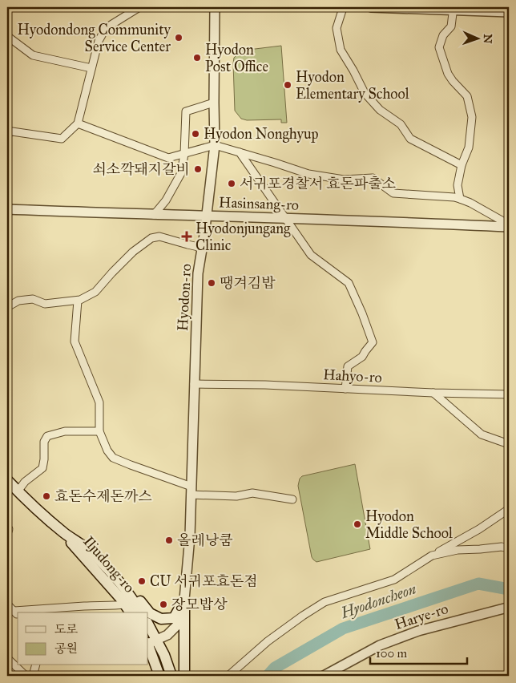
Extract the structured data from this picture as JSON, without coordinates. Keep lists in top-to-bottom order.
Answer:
{
  "streets": {
    "main road": ["Iljudong-ro"],
    "street": [
      "Hasinsang-ro",
      "Hyodon-ro",
      "Hahyo-ro",
      "Harye-ro"
    ]
  },
  "crossings": [
    ["Hasinsang-ro", "Hyodon-ro"],
    ["Hyodon-ro", "Hahyo-ro"]
  ],
  "water": ["Hyodoncheon"],
  "places": {
    "other": [
      "Hyodondong Community Service Center",
      "Hyodon Post Office",
      "Hyodon Elementary School",
      "Hyodon Nonghyup",
      "쇠소깍돼지갈비",
      "서귀포경찰서 효돈파출소",
      "땡겨김밥",
      "효돈수제돈까스",
      "Hyodon Middle School",
      "올레낭쿰",
      "CU 서귀포효돈점",
      "장모밥상"
    ],
    "health": ["Hyodonjungang Clinic"]
  },
  "legend": ["도로", "공원"],
  "scale_bar": "100 m",
  "north": "right"
}
